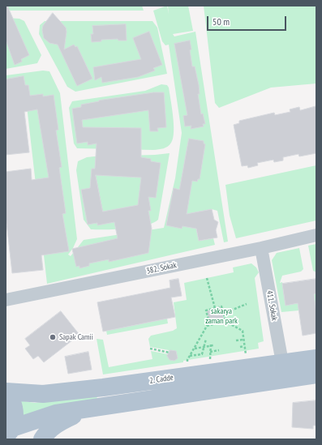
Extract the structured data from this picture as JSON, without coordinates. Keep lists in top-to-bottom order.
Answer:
{
  "streets": {
    "main road": ["2. Cadde"],
    "street": ["382. Sokak", "411. Sokak"]
  },
  "crossings": [
    ["382. Sokak", "411. Sokak"],
    ["411. Sokak", "2. Cadde"]
  ],
  "parks": ["sakarya zaman park"],
  "places": ["Sapak Camii"],
  "scale_bar": "50 m"
}
